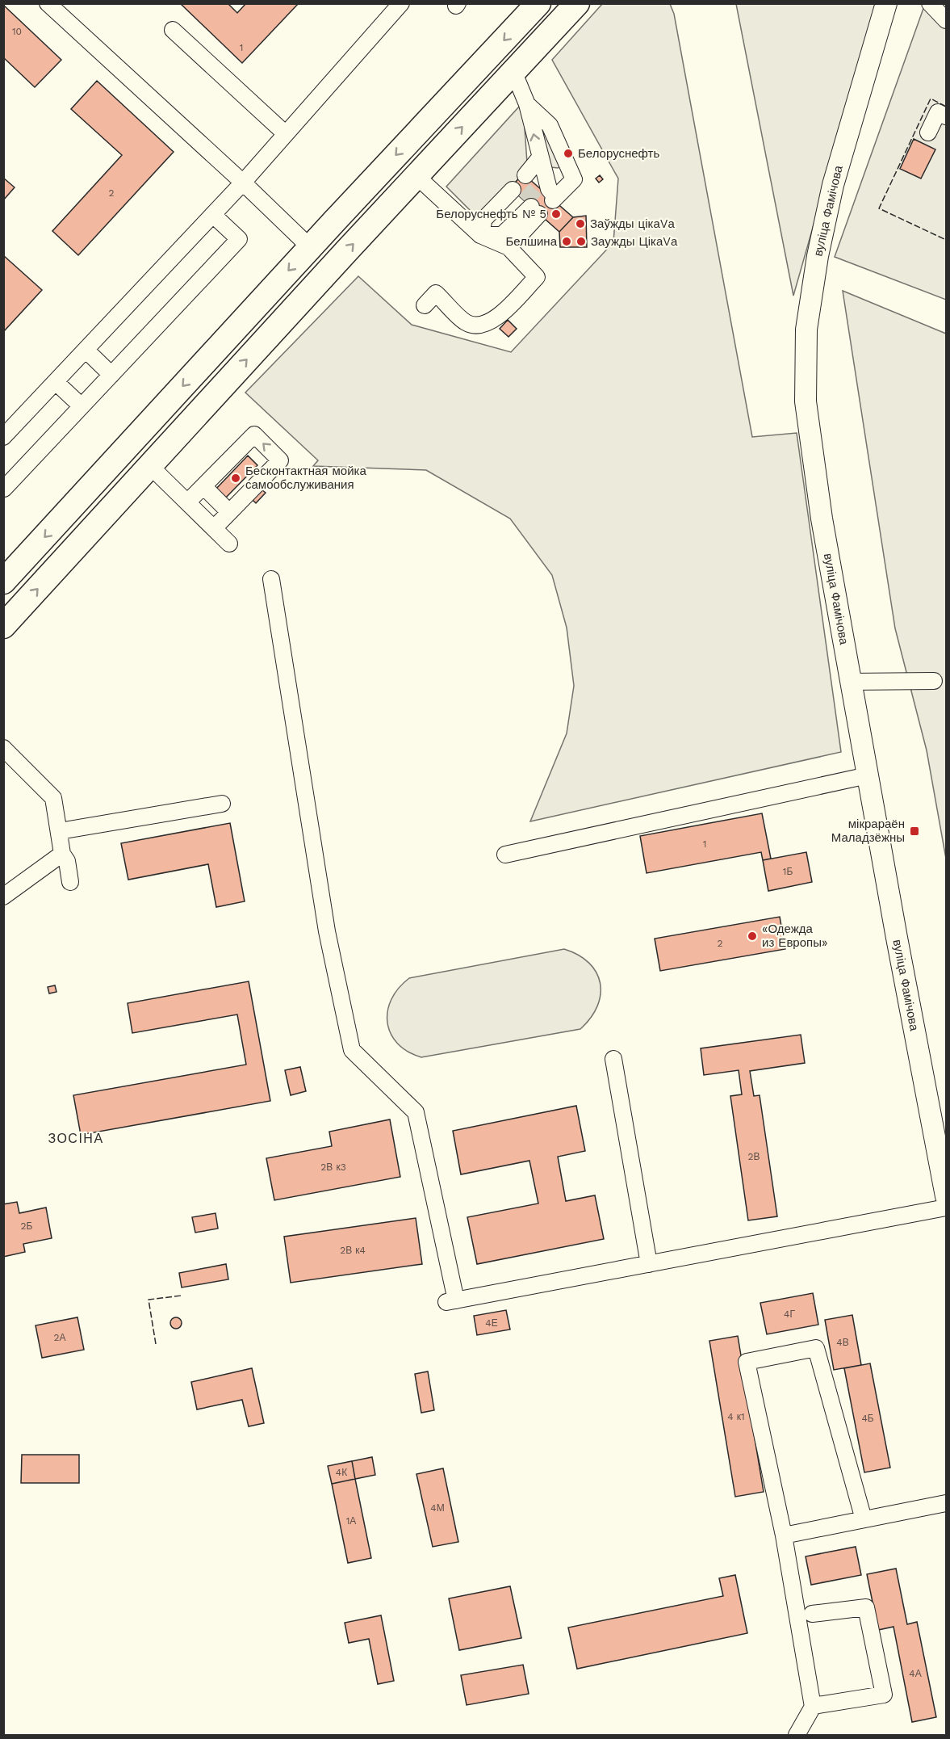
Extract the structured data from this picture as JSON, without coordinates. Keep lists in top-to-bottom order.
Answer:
{
  "streets": {
    "main road": ["вуліца Фамічова"]
  },
  "districts": ["ЗОСІНА"],
  "places": {
    "other": [
      "Белоруснефть",
      "Белоруснефть № 5",
      "Заўжды цікаVа",
      "Белшина",
      "Заужды ЦікаVа",
      "Бесконтактная мойка самообслуживания",
      "«Одежда из Европы»"
    ],
    "transit": ["мікрараён Маладзёжны"]
  },
  "house_numbers": [
    "10",
    "1",
    "2",
    "1",
    "1Б",
    "2",
    "2В",
    "2В к3",
    "2Б",
    "2В к4",
    "4Г",
    "4Е",
    "2А",
    "4В",
    "4 к1",
    "4Б",
    "4К",
    "4М",
    "1А",
    "4А"
  ]
}
